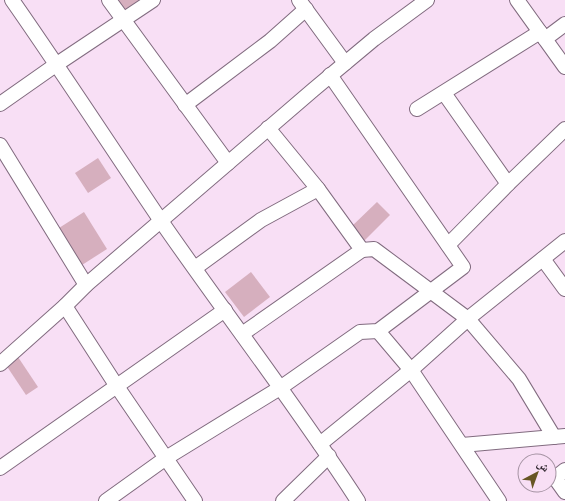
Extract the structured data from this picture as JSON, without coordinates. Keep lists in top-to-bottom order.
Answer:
{
  "north": "top right"
}
